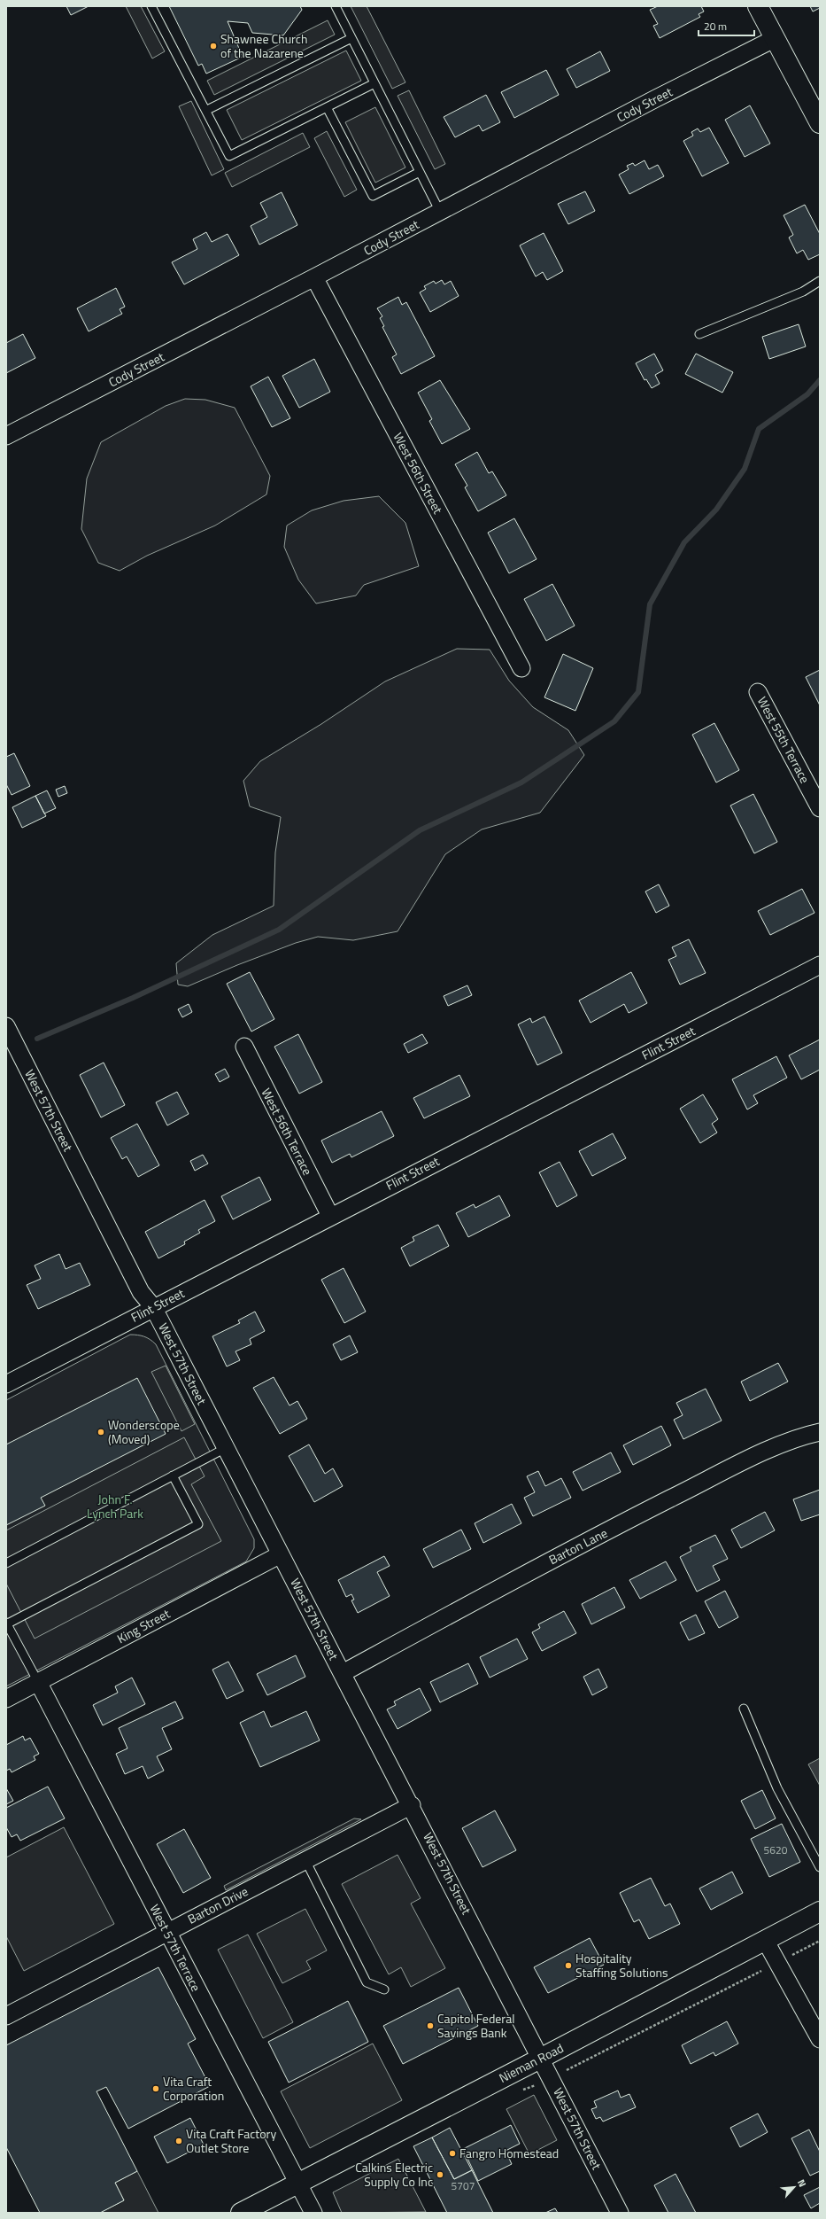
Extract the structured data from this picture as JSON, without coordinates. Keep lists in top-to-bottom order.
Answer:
{
  "streets": {
    "main road": ["Nieman Road"],
    "street": [
      "Cody Street",
      "West 56th Street",
      "West 55th Terrace",
      "Flint Street",
      "West 57th Street",
      "West 56th Terrace",
      "Barton Lane",
      "King Street",
      "Barton Drive",
      "West 57th Terrace"
    ]
  },
  "crossings": [
    ["Cody Street", "West 56th Street"],
    ["Flint Street", "West 57th Street"],
    ["Flint Street", "West 56th Terrace"],
    ["West 57th Street", "Barton Lane"],
    ["West 57th Street", "King Street"],
    ["West 57th Street", "Barton Drive"],
    ["West 57th Street", "Nieman Road"],
    ["King Street", "West 57th Terrace"],
    ["Barton Drive", "West 57th Terrace"],
    ["West 57th Terrace", "Nieman Road"]
  ],
  "parks": ["John F. Lynch Park"],
  "places": [
    "Shawnee Church of the Nazarene",
    "Wonderscope (Moved)",
    "Hospitality Staffing Solutions",
    "Capitol Federal Savings Bank",
    "Vita Craft Corporation",
    "Vita Craft Factory Outlet Store",
    "Fangro Homestead",
    "Calkins Electric Supply Co Inc"
  ],
  "house_numbers": ["5620", "5707"],
  "scale_bar": "20 m",
  "north": "top right"
}
